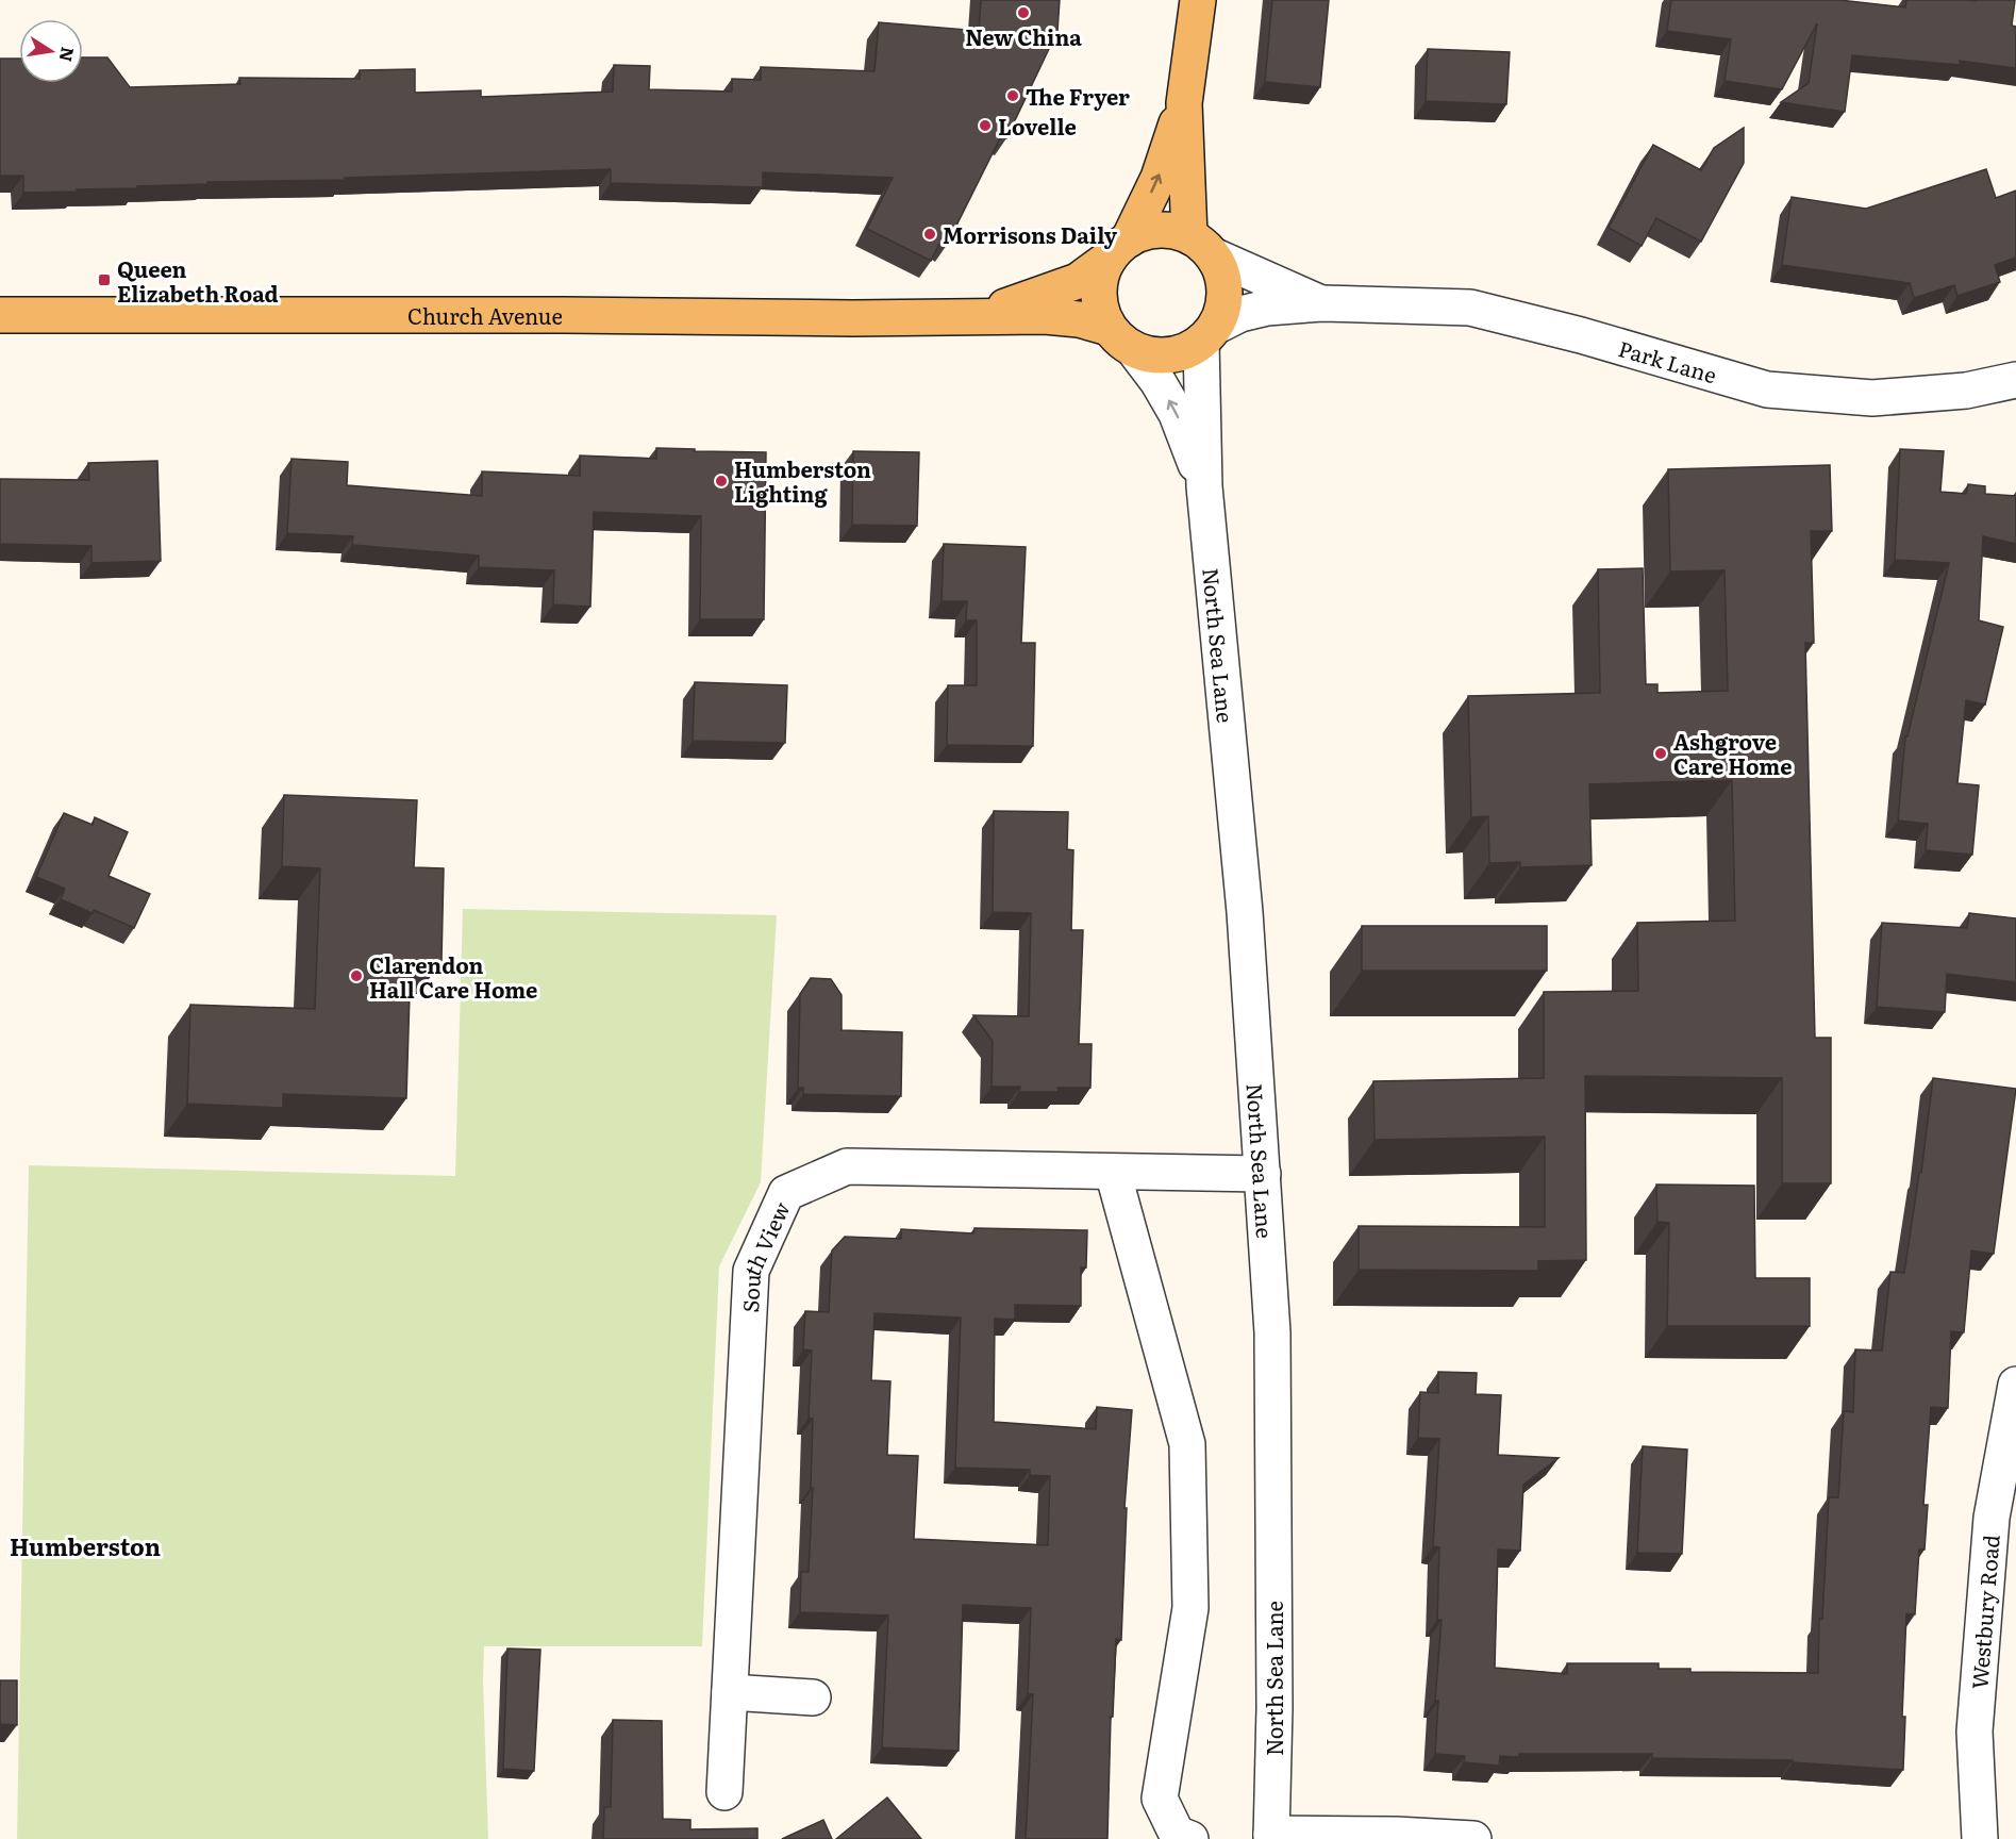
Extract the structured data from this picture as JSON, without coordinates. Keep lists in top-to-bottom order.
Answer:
{
  "streets": {
    "main road": ["Church Avenue"],
    "street": [
      "Park Lane",
      "North Sea Lane",
      "South View",
      "Westbury Road"
    ]
  },
  "crossings": [
    ["Church Avenue", "Park Lane"],
    ["Church Avenue", "North Sea Lane"],
    ["Park Lane", "North Sea Lane"],
    ["North Sea Lane", "South View"]
  ],
  "districts": ["Humberston"],
  "places": {
    "other": [
      "New China",
      "The Fryer",
      "Lovelle",
      "Morrisons Daily",
      "Humberston Lighting",
      "Ashgrove Care Home",
      "Clarendon Hall Care Home"
    ],
    "transit": ["Queen Elizabeth Road"]
  },
  "north": "right"
}
